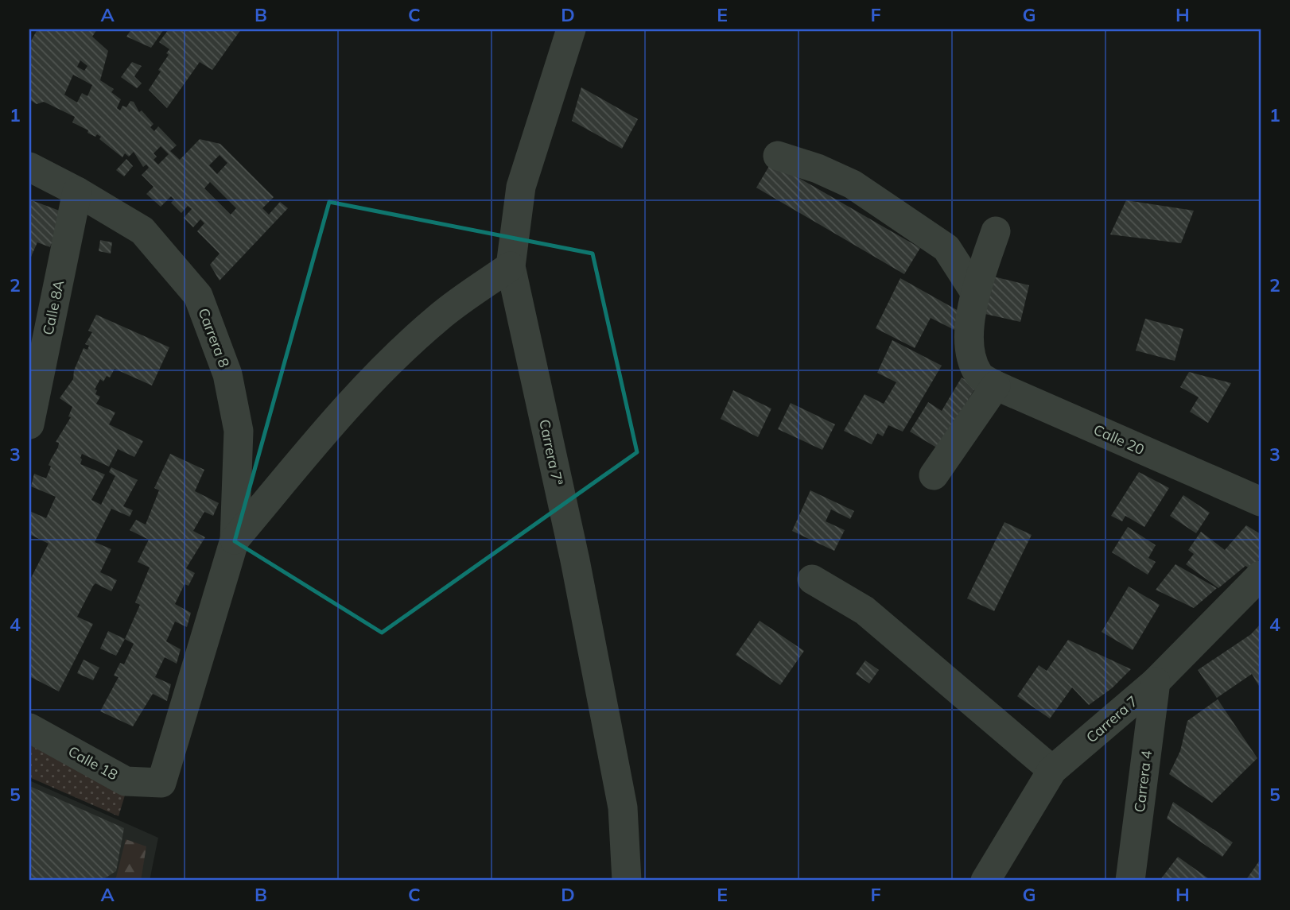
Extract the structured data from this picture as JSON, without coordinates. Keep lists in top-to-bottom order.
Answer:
{
  "streets": {
    "street": [
      "Calle 8A",
      "Carrera 8",
      "Calle 20",
      "Carrera 7ª",
      "Carrera 7",
      "Calle 18",
      "Carrera 4"
    ]
  },
  "crossings": [
    ["Calle 8A", "Carrera 8"],
    ["Carrera 8", "Carrera 7ª"],
    ["Carrera 8", "Calle 18"],
    ["Carrera 7", "Carrera 4"]
  ],
  "grid": {
    "columns": [
      "A",
      "B",
      "C",
      "D",
      "E",
      "F",
      "G",
      "H"
    ],
    "rows": [
      "1",
      "2",
      "3",
      "4",
      "5"
    ]
  }
}
